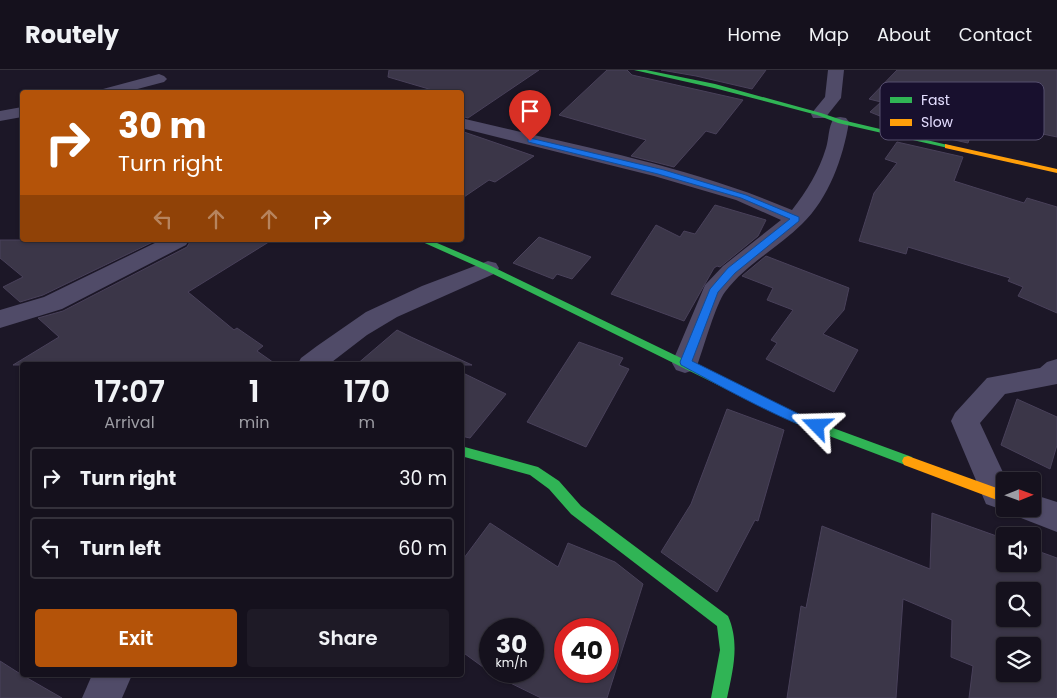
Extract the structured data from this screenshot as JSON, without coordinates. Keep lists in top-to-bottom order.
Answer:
{
  "legend": ["Fast", "Slow"],
  "north": "right",
  "page": {
    "header": "Routely",
    "nav": [
      "Home",
      "Map",
      "About",
      "Contact"
    ],
    "turn": ["30 m", "Turn right"],
    "eta": [
      "17:07",
      "Arrival",
      "1",
      "min",
      "170",
      "m"
    ],
    "list": [
      {
        "name": "Turn right",
        "value": "30 m"
      },
      {
        "name": "Turn left",
        "value": "60 m"
      }
    ],
    "buttons": ["Exit", "Share"],
    "speed": "30 km/h",
    "limit": "40"
  }
}
